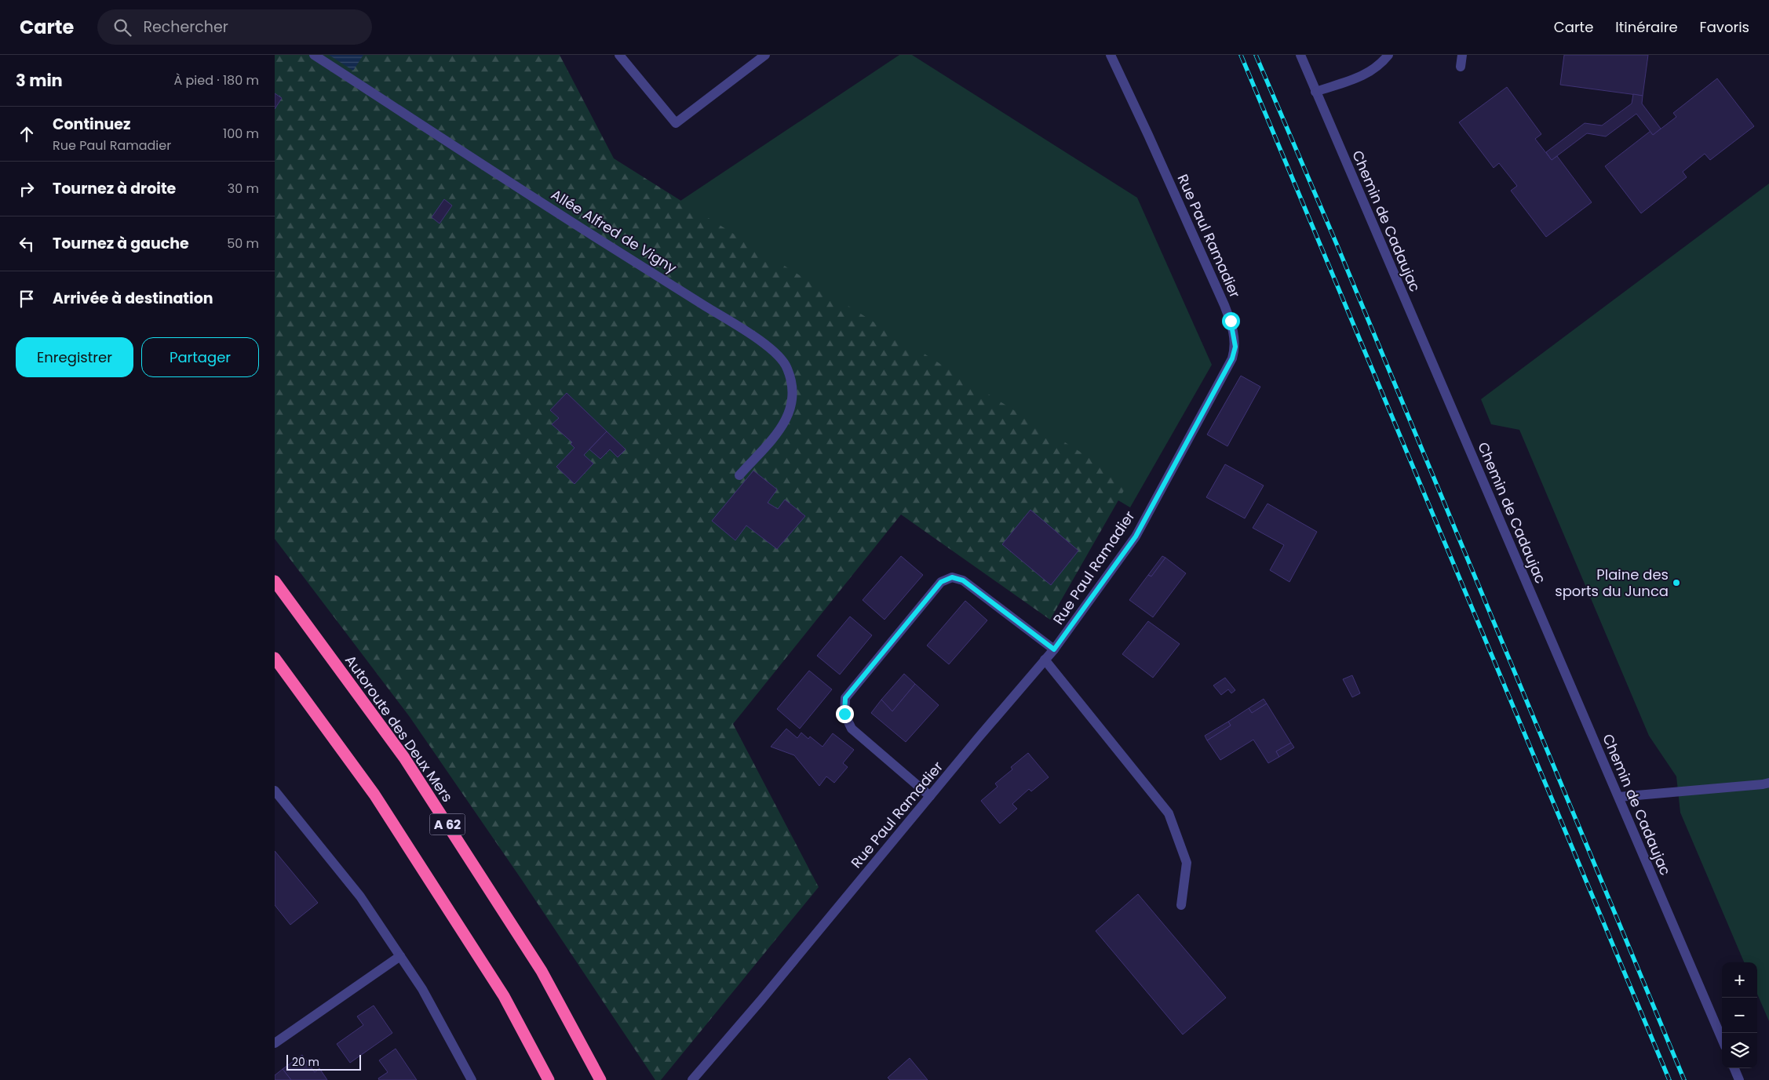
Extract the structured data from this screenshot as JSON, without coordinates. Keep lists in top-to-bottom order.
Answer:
{
  "streets": {
    "highway": ["Autoroute des Deux Mers", "A 62"],
    "street": ["Chemin de Cadaujac", "Allée Alfred de Vigny", "Rue Paul Ramadier"]
  },
  "places": ["Plaine des sports du Junca"],
  "scale_bar": "20 m",
  "page": {
    "header": "Carte",
    "search": "Rechercher",
    "nav": ["Carte", "Itinéraire", "Favoris"],
    "heading": ["3 min", "À pied · 180 m"],
    "list": [
      ["Continuez", "Rue Paul Ramadier", "100 m"],
      ["Tournez à droite", "30 m"],
      ["Tournez à gauche", "50 m"],
      "Arrivée à destination"
    ],
    "buttons": ["Enregistrer", "Partager"],
    "map_buttons": ["+", "−"],
    "scale": "20 m"
  }
}
